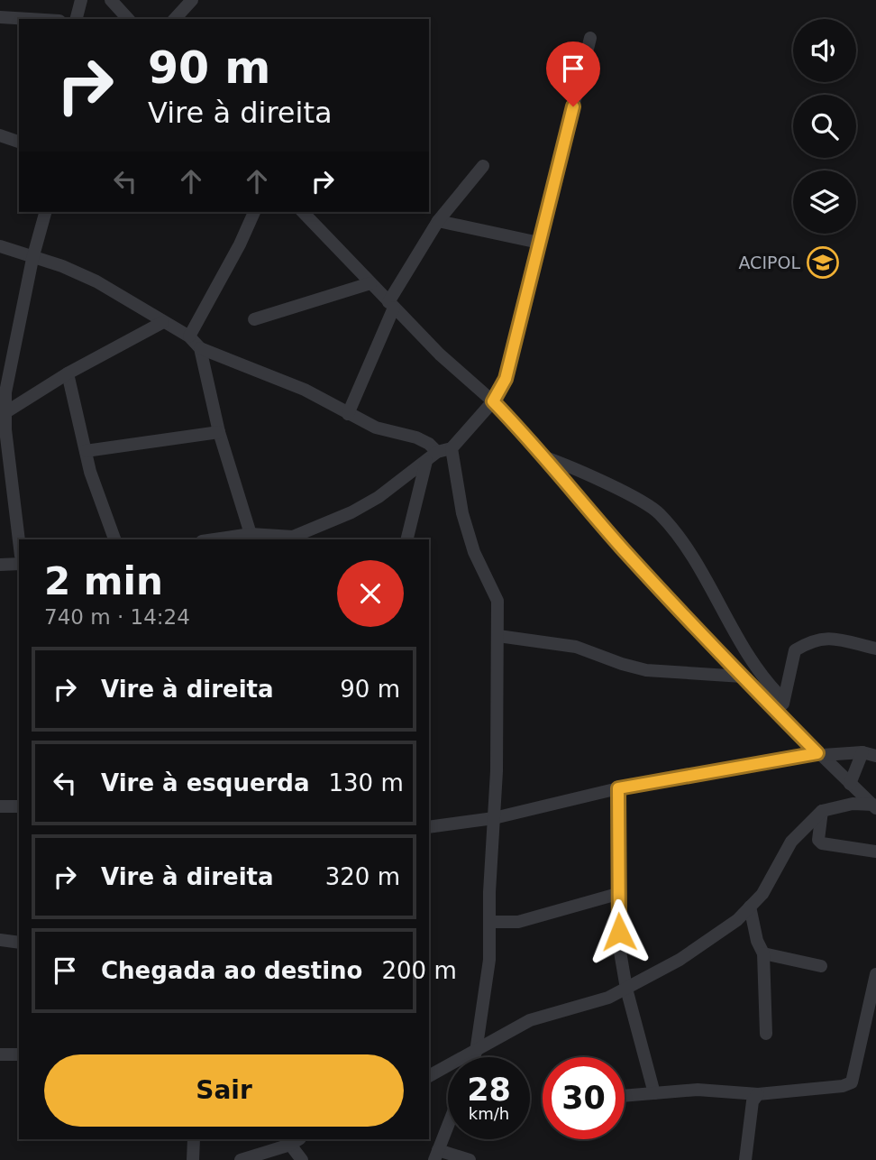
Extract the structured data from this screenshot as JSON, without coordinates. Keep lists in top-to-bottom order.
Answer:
{
  "places": {
    "school or university": ["ACIPOL"]
  },
  "page": {
    "turn": ["90 m", "Vire à direita"],
    "heading": ["2 min", "740 m · 14:24"],
    "list": [
      {
        "name": "Vire à direita",
        "value": "90 m"
      },
      {
        "name": "Vire à esquerda",
        "value": "130 m"
      },
      {
        "name": "Vire à direita",
        "value": "320 m"
      },
      {
        "name": "Chegada ao destino",
        "value": "200 m"
      }
    ],
    "buttons": "Sair",
    "speed": "28 km/h",
    "limit": "30"
  }
}
